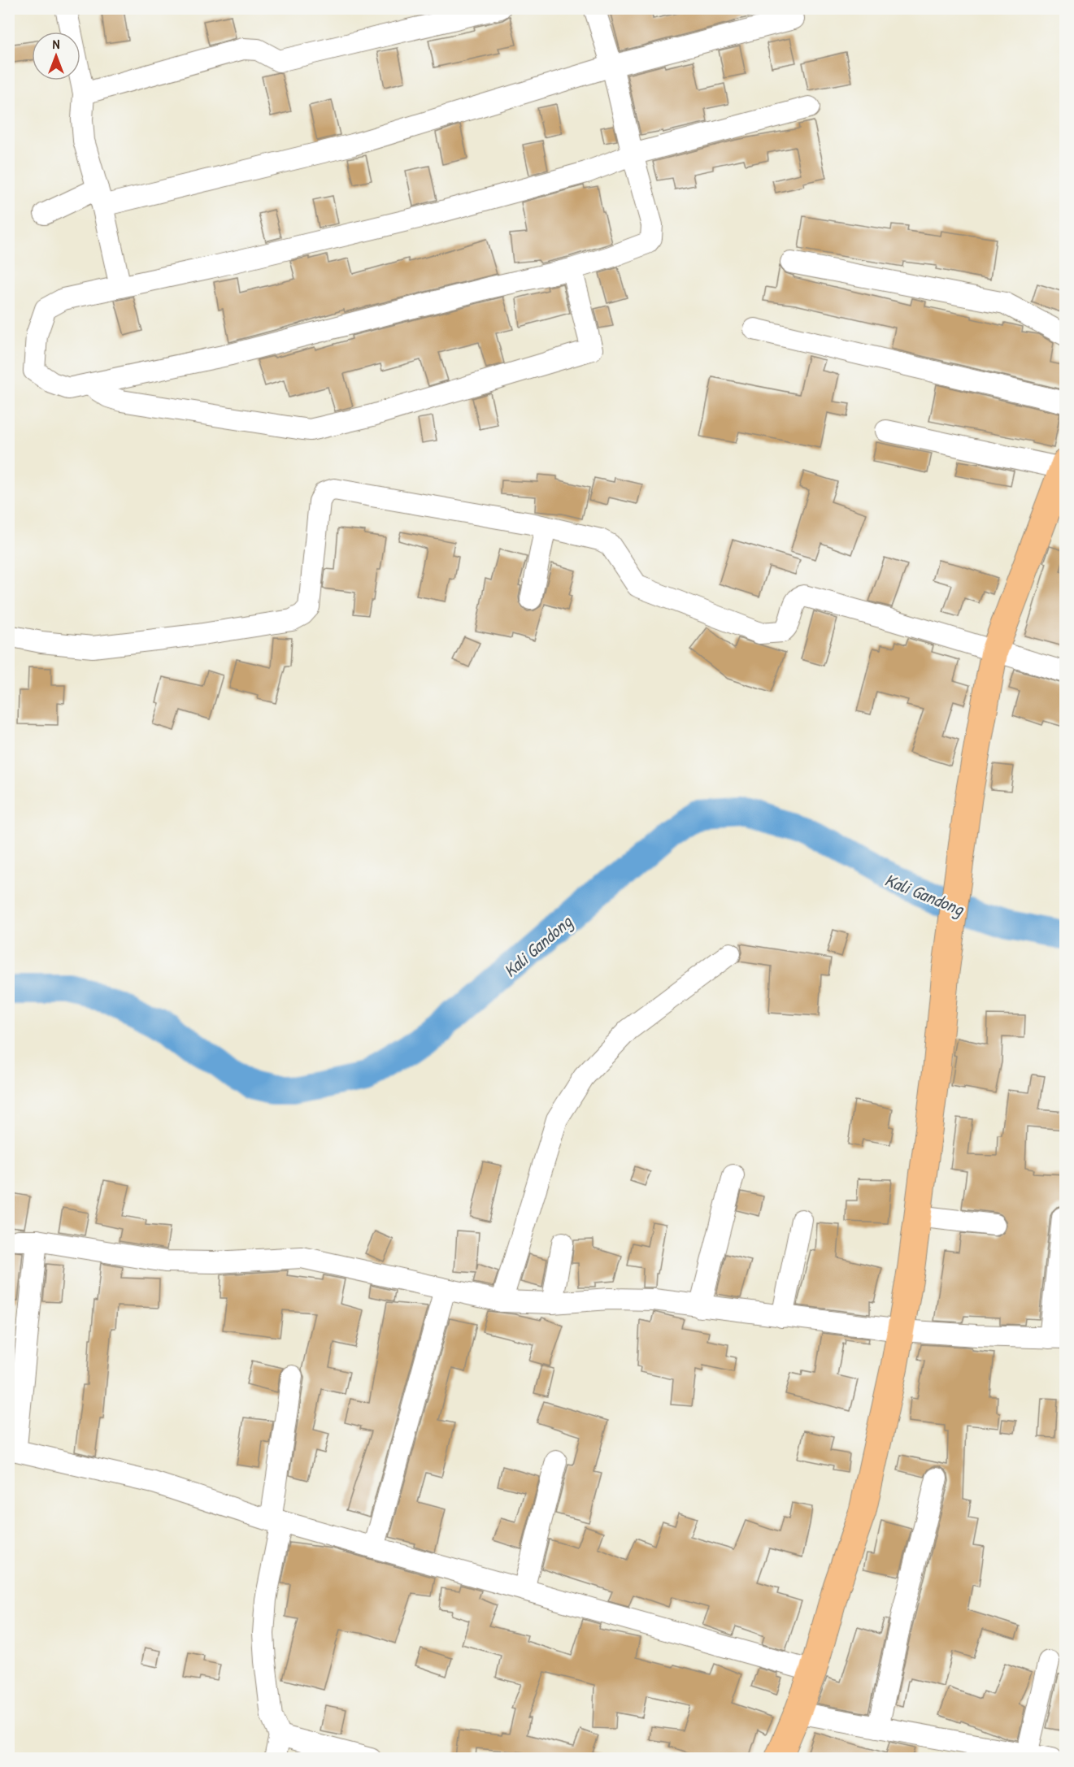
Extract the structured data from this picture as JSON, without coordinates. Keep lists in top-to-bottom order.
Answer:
{
  "water": ["Kali Gandong"],
  "north": "top"
}
